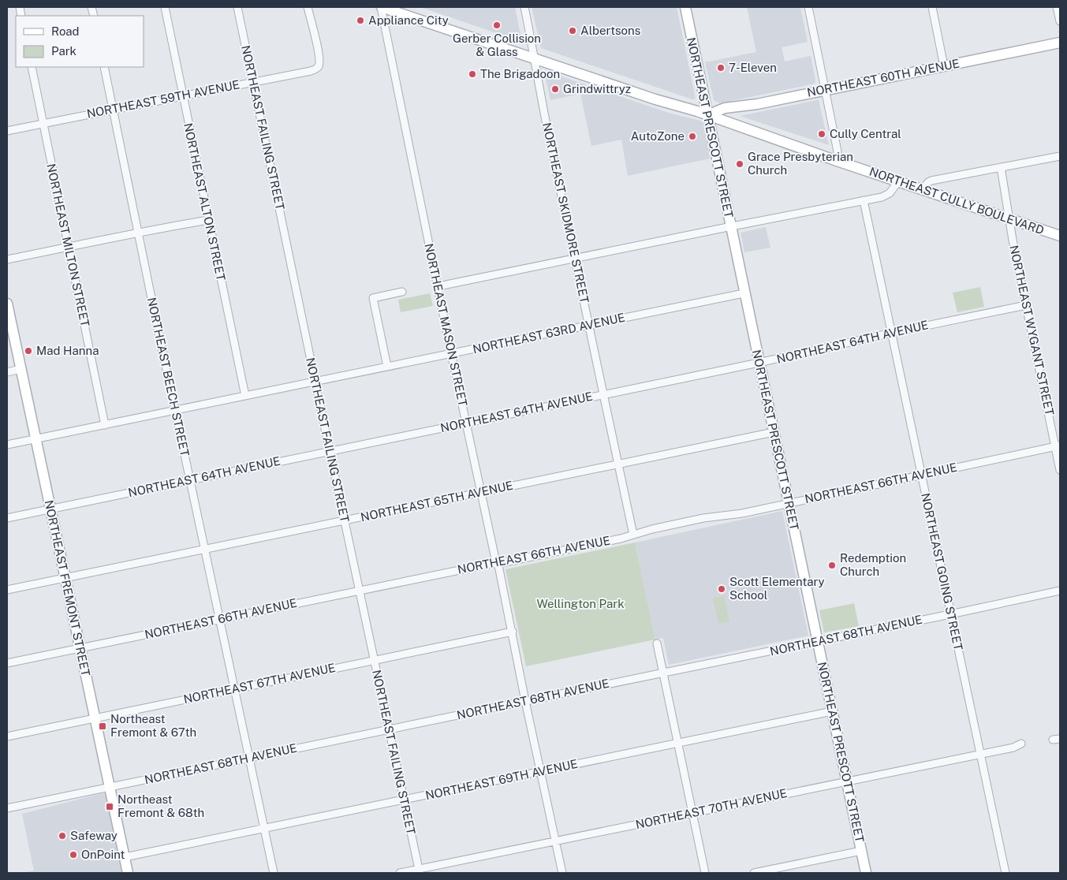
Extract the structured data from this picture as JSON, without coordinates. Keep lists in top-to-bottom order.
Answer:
{
  "streets": {
    "main road": [
      "NORTHEAST 60TH AVENUE",
      "NORTHEAST PRESCOTT STREET",
      "NORTHEAST CULLY BOULEVARD",
      "NORTHEAST FREMONT STREET"
    ],
    "street": [
      "NORTHEAST 59TH AVENUE",
      "NORTHEAST FAILING STREET",
      "NORTHEAST ALTON STREET",
      "NORTHEAST SKIDMORE STREET",
      "NORTHEAST MILTON STREET",
      "NORTHEAST MASON STREET",
      "NORTHEAST WYGANT STREET",
      "NORTHEAST 63RD AVENUE",
      "NORTHEAST 64TH AVENUE",
      "NORTHEAST BEECH STREET",
      "NORTHEAST 66TH AVENUE",
      "NORTHEAST 65TH AVENUE",
      "NORTHEAST GOING STREET",
      "NORTHEAST 68TH AVENUE",
      "NORTHEAST 67TH AVENUE",
      "NORTHEAST 69TH AVENUE",
      "NORTHEAST 70TH AVENUE"
    ]
  },
  "crossings": [
    ["NORTHEAST 60TH AVENUE", "NORTHEAST PRESCOTT STREET"],
    ["NORTHEAST 60TH AVENUE", "NORTHEAST CULLY BOULEVARD"],
    ["NORTHEAST 59TH AVENUE", "NORTHEAST FAILING STREET"],
    ["NORTHEAST 59TH AVENUE", "NORTHEAST ALTON STREET"],
    ["NORTHEAST 59TH AVENUE", "NORTHEAST MILTON STREET"],
    ["NORTHEAST 59TH AVENUE", "NORTHEAST BEECH STREET"],
    ["NORTHEAST FAILING STREET", "NORTHEAST 63RD AVENUE"],
    ["NORTHEAST FAILING STREET", "NORTHEAST 64TH AVENUE"],
    ["NORTHEAST FAILING STREET", "NORTHEAST 66TH AVENUE"],
    ["NORTHEAST FAILING STREET", "NORTHEAST 65TH AVENUE"],
    ["NORTHEAST FAILING STREET", "NORTHEAST 68TH AVENUE"],
    ["NORTHEAST FAILING STREET", "NORTHEAST 67TH AVENUE"],
    ["NORTHEAST FAILING STREET", "NORTHEAST 69TH AVENUE"],
    ["NORTHEAST FAILING STREET", "NORTHEAST 70TH AVENUE"],
    ["NORTHEAST PRESCOTT STREET", "NORTHEAST CULLY BOULEVARD"],
    ["NORTHEAST PRESCOTT STREET", "NORTHEAST 63RD AVENUE"],
    ["NORTHEAST PRESCOTT STREET", "NORTHEAST 64TH AVENUE"],
    ["NORTHEAST PRESCOTT STREET", "NORTHEAST 66TH AVENUE"],
    ["NORTHEAST PRESCOTT STREET", "NORTHEAST 65TH AVENUE"],
    ["NORTHEAST PRESCOTT STREET", "NORTHEAST 68TH AVENUE"],
    ["NORTHEAST PRESCOTT STREET", "NORTHEAST 69TH AVENUE"],
    ["NORTHEAST PRESCOTT STREET", "NORTHEAST 70TH AVENUE"],
    ["NORTHEAST CULLY BOULEVARD", "NORTHEAST SKIDMORE STREET"],
    ["NORTHEAST CULLY BOULEVARD", "NORTHEAST MASON STREET"],
    ["NORTHEAST CULLY BOULEVARD", "NORTHEAST WYGANT STREET"],
    ["NORTHEAST ALTON STREET", "NORTHEAST 63RD AVENUE"],
    ["NORTHEAST SKIDMORE STREET", "NORTHEAST 63RD AVENUE"],
    ["NORTHEAST SKIDMORE STREET", "NORTHEAST 64TH AVENUE"],
    ["NORTHEAST SKIDMORE STREET", "NORTHEAST 66TH AVENUE"],
    ["NORTHEAST SKIDMORE STREET", "NORTHEAST 65TH AVENUE"],
    ["NORTHEAST MILTON STREET", "NORTHEAST 63RD AVENUE"],
    ["NORTHEAST MASON STREET", "NORTHEAST 63RD AVENUE"],
    ["NORTHEAST MASON STREET", "NORTHEAST 64TH AVENUE"],
    ["NORTHEAST MASON STREET", "NORTHEAST 66TH AVENUE"],
    ["NORTHEAST MASON STREET", "NORTHEAST 65TH AVENUE"],
    ["NORTHEAST MASON STREET", "NORTHEAST 68TH AVENUE"],
    ["NORTHEAST MASON STREET", "NORTHEAST 67TH AVENUE"],
    ["NORTHEAST MASON STREET", "NORTHEAST 69TH AVENUE"],
    ["NORTHEAST MASON STREET", "NORTHEAST 70TH AVENUE"],
    ["NORTHEAST WYGANT STREET", "NORTHEAST 64TH AVENUE"],
    ["NORTHEAST WYGANT STREET", "NORTHEAST 66TH AVENUE"],
    ["NORTHEAST 63RD AVENUE", "NORTHEAST BEECH STREET"],
    ["NORTHEAST 63RD AVENUE", "NORTHEAST FREMONT STREET"],
    ["NORTHEAST 64TH AVENUE", "NORTHEAST BEECH STREET"],
    ["NORTHEAST 64TH AVENUE", "NORTHEAST GOING STREET"],
    ["NORTHEAST 64TH AVENUE", "NORTHEAST FREMONT STREET"],
    ["NORTHEAST BEECH STREET", "NORTHEAST 66TH AVENUE"],
    ["NORTHEAST BEECH STREET", "NORTHEAST 65TH AVENUE"],
    ["NORTHEAST BEECH STREET", "NORTHEAST 68TH AVENUE"],
    ["NORTHEAST BEECH STREET", "NORTHEAST 67TH AVENUE"],
    ["NORTHEAST BEECH STREET", "NORTHEAST 69TH AVENUE"],
    ["NORTHEAST 66TH AVENUE", "NORTHEAST GOING STREET"],
    ["NORTHEAST 66TH AVENUE", "NORTHEAST FREMONT STREET"],
    ["NORTHEAST 65TH AVENUE", "NORTHEAST FREMONT STREET"],
    ["NORTHEAST GOING STREET", "NORTHEAST 68TH AVENUE"],
    ["NORTHEAST GOING STREET", "NORTHEAST 70TH AVENUE"],
    ["NORTHEAST FREMONT STREET", "NORTHEAST 68TH AVENUE"],
    ["NORTHEAST FREMONT STREET", "NORTHEAST 67TH AVENUE"],
    ["NORTHEAST FREMONT STREET", "NORTHEAST 69TH AVENUE"]
  ],
  "parks": ["Wellington Park"],
  "places": {
    "other": [
      "Appliance City",
      "Gerber Collision & Glass",
      "Albertsons",
      "7-Eleven",
      "The Brigadoon",
      "Grindwittryz",
      "Cully Central",
      "AutoZone",
      "Grace Presbyterian Church",
      "Mad Hanna",
      "Redemption Church",
      "Scott Elementary School",
      "Safeway",
      "OnPoint"
    ],
    "transit": ["Northeast Fremont & 67th", "Northeast Fremont & 68th"]
  },
  "legend": ["Road", "Park"]
}
